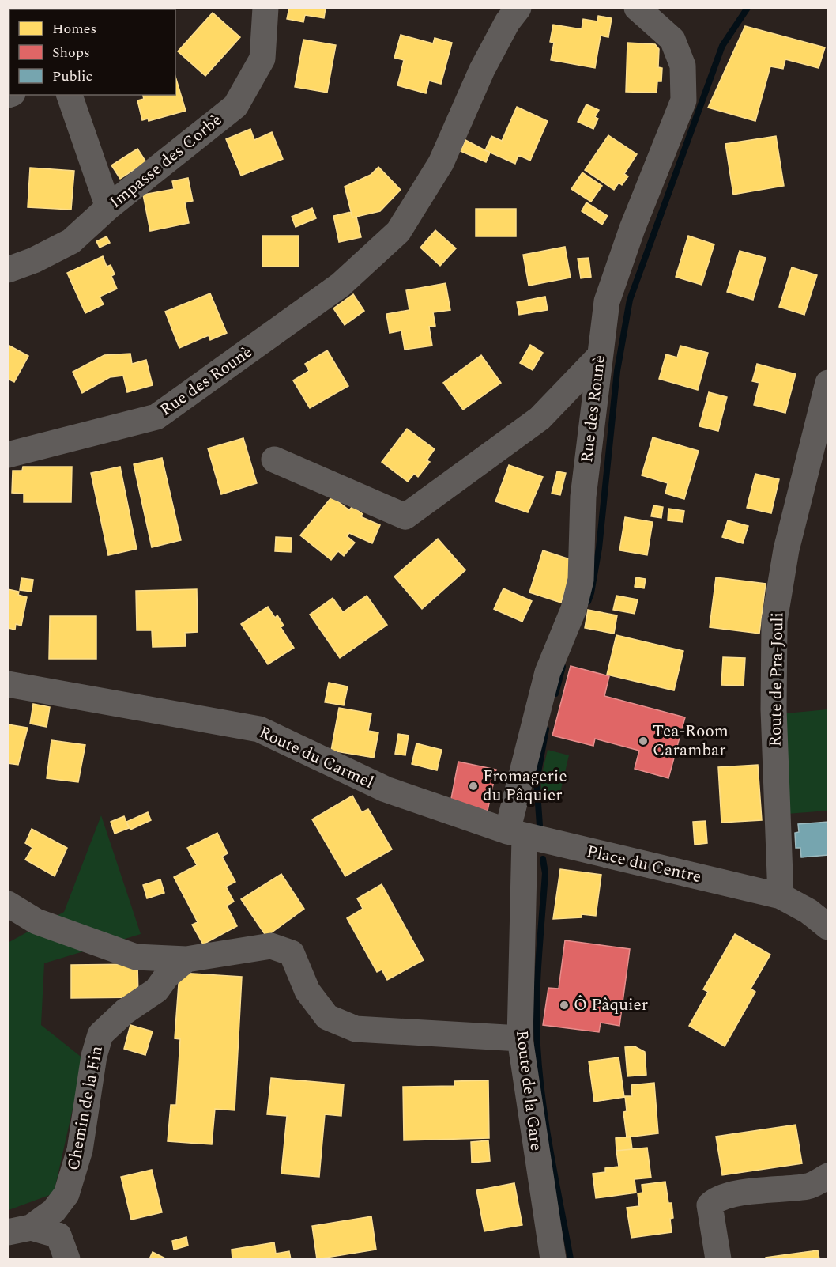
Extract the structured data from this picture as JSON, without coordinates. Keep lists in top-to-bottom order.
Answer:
{
  "streets": {
    "street": [
      "Impasse des Corbè",
      "Rue des Rounè",
      "Route de Pra-Jouli",
      "Route du Carmel",
      "Place du Centre",
      "Route de la Gare",
      "Chemin de la Fin"
    ]
  },
  "crossings": [
    ["Rue des Rounè", "Route du Carmel"],
    ["Rue des Rounè", "Place du Centre"],
    ["Rue des Rounè", "Route de la Gare"],
    ["Route de Pra-Jouli", "Place du Centre"],
    ["Route du Carmel", "Place du Centre"],
    ["Route du Carmel", "Route de la Gare"],
    ["Place du Centre", "Route de la Gare"]
  ],
  "places": ["Tea-Room Carambar", "Fromagerie du Pâquier", "Ô Pâquier"],
  "legend": ["Homes", "Shops", "Public"]
}
